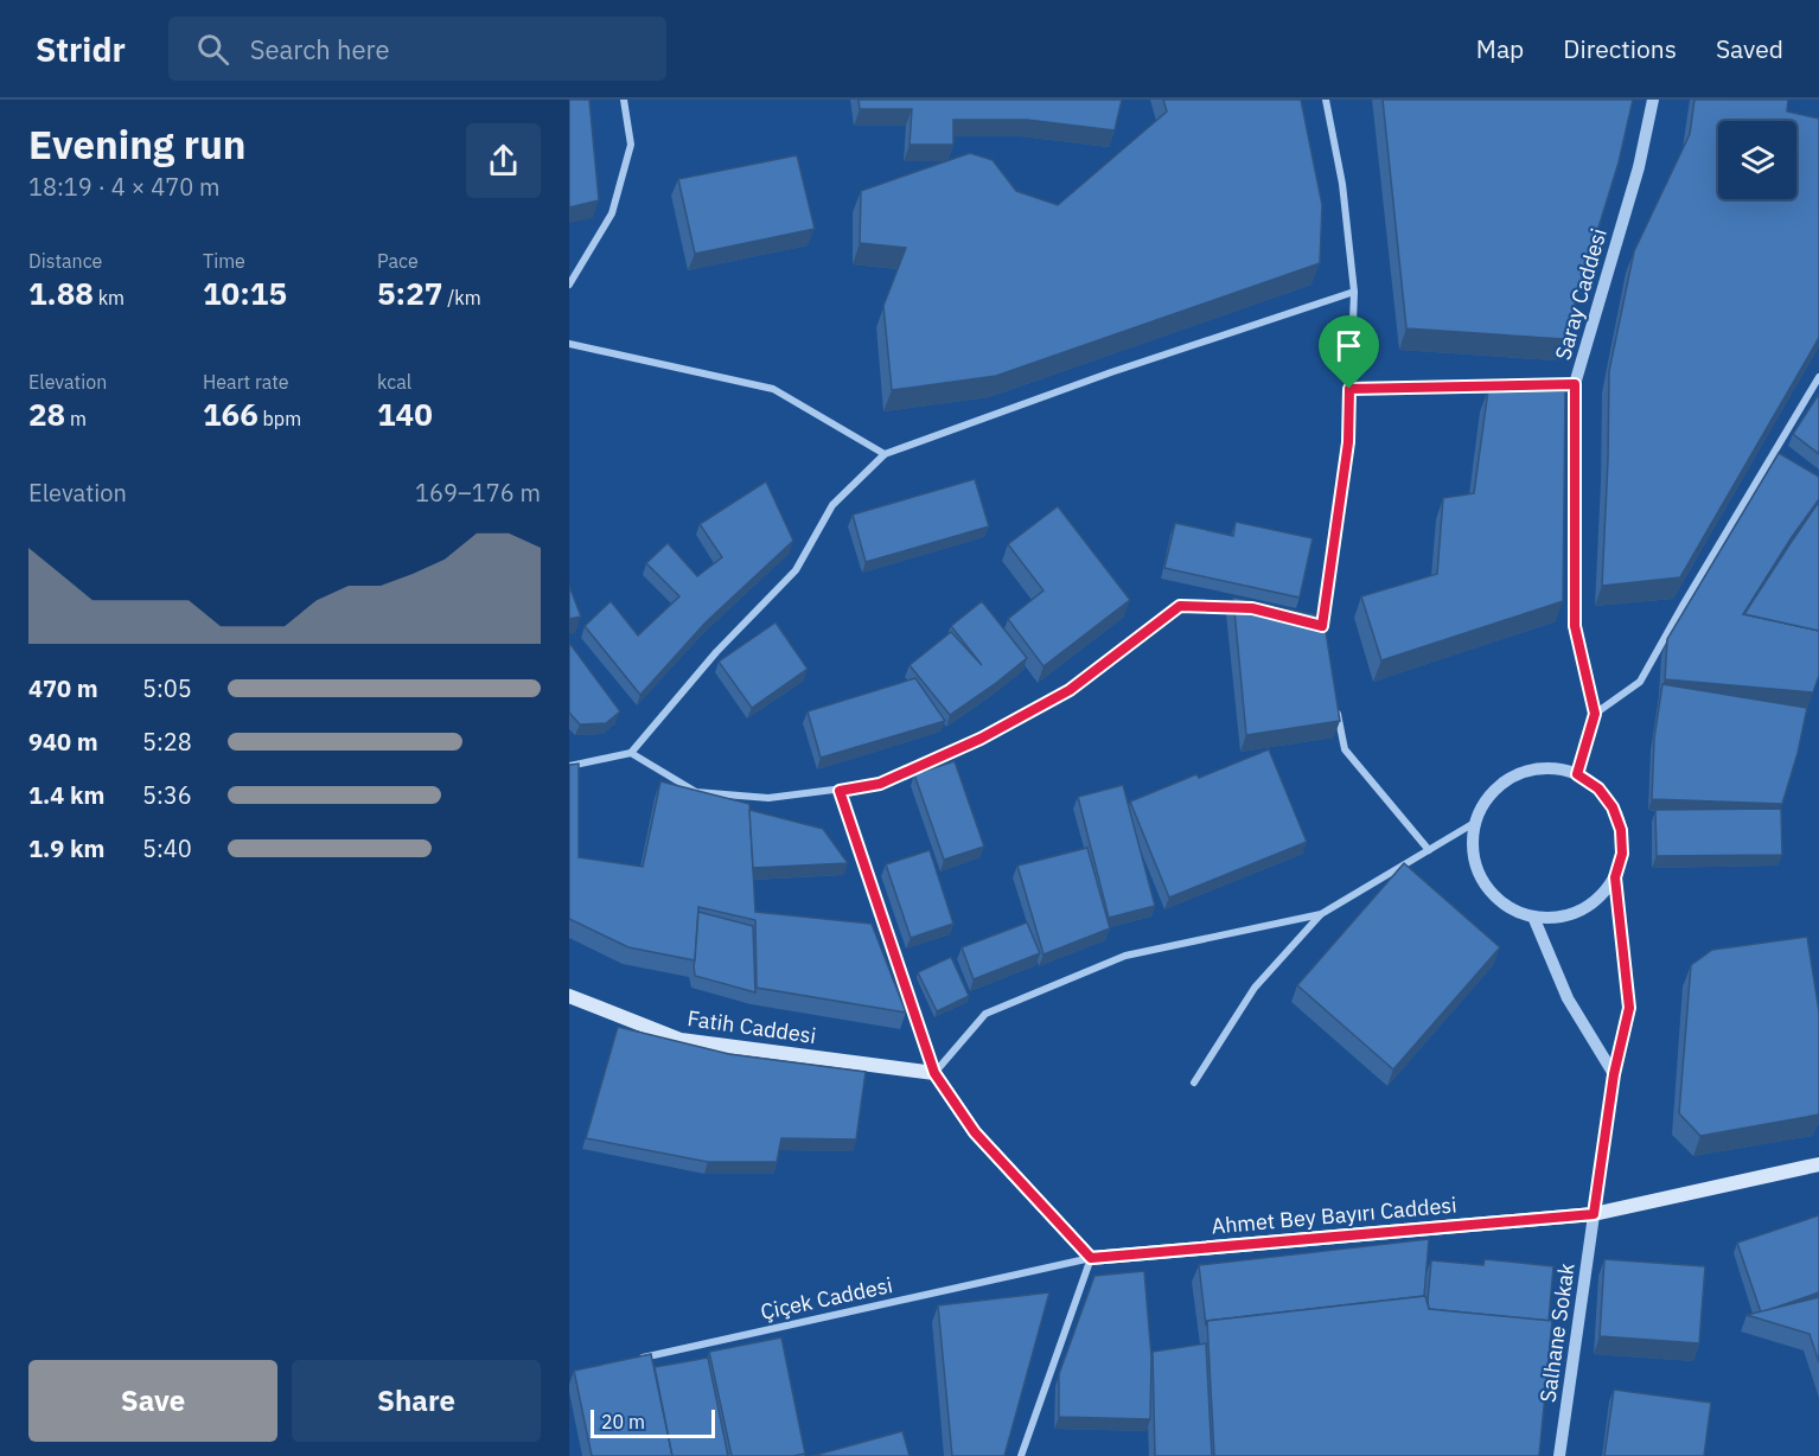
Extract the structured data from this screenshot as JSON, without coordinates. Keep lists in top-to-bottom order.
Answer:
{
  "streets": {
    "main road": ["Fatih Caddesi", "Ahmet Bey Bayırı Caddesi"],
    "street": ["Saray Caddesi", "Çiçek Caddesi", "Salhane Sokak"]
  },
  "crossings": [
    ["Ahmet Bey Bayırı Caddesi", "Çiçek Caddesi"],
    ["Ahmet Bey Bayırı Caddesi", "Salhane Sokak"]
  ],
  "scale_bar": "20 m",
  "page": {
    "header": "Stridr",
    "search": "Search here",
    "nav": ["Map", "Directions", "Saved"],
    "heading": ["Evening run", "18:19 · 4 × 470 m"],
    "stats": [
      ["Distance", "1.88 km"],
      ["Time", "10:15"],
      ["Pace", "5:27 /km"],
      ["Elevation", "28 m"],
      ["Heart rate", "166 bpm"],
      ["kcal", "140"]
    ],
    "chart": ["Elevation", "169–176 m"],
    "list": [
      {
        "name": "470 m",
        "note": "5:05"
      },
      {
        "name": "940 m",
        "note": "5:28"
      },
      {
        "name": "1.4 km",
        "note": "5:36"
      },
      {
        "name": "1.9 km",
        "note": "5:40"
      }
    ],
    "buttons": ["Save", "Share"],
    "scale": "20 m"
  }
}
